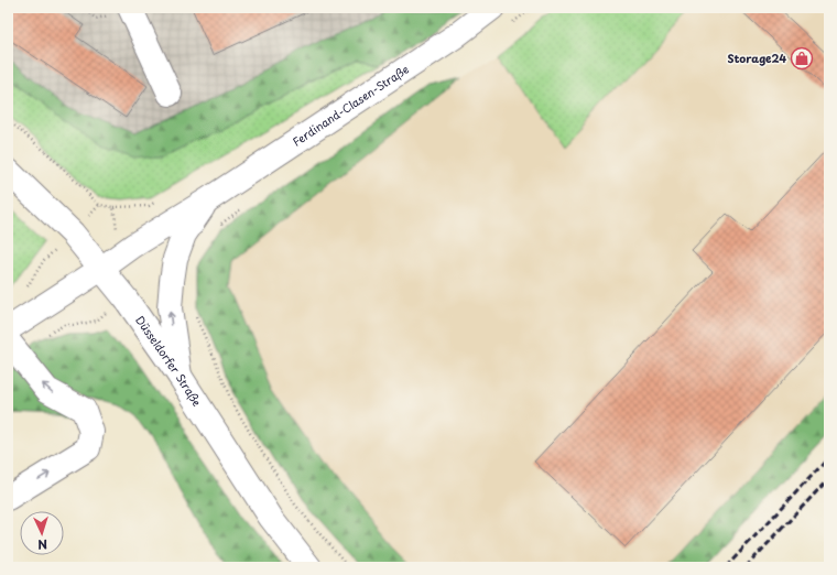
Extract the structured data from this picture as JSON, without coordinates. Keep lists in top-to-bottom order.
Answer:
{
  "streets": {
    "street": ["Ferdinand-Clasen-Straße", "Düsseldorfer Straße"]
  },
  "crossings": [
    ["Ferdinand-Clasen-Straße", "Düsseldorfer Straße"]
  ],
  "places": {
    "shop": ["Storage24"]
  },
  "north": "bottom"
}
